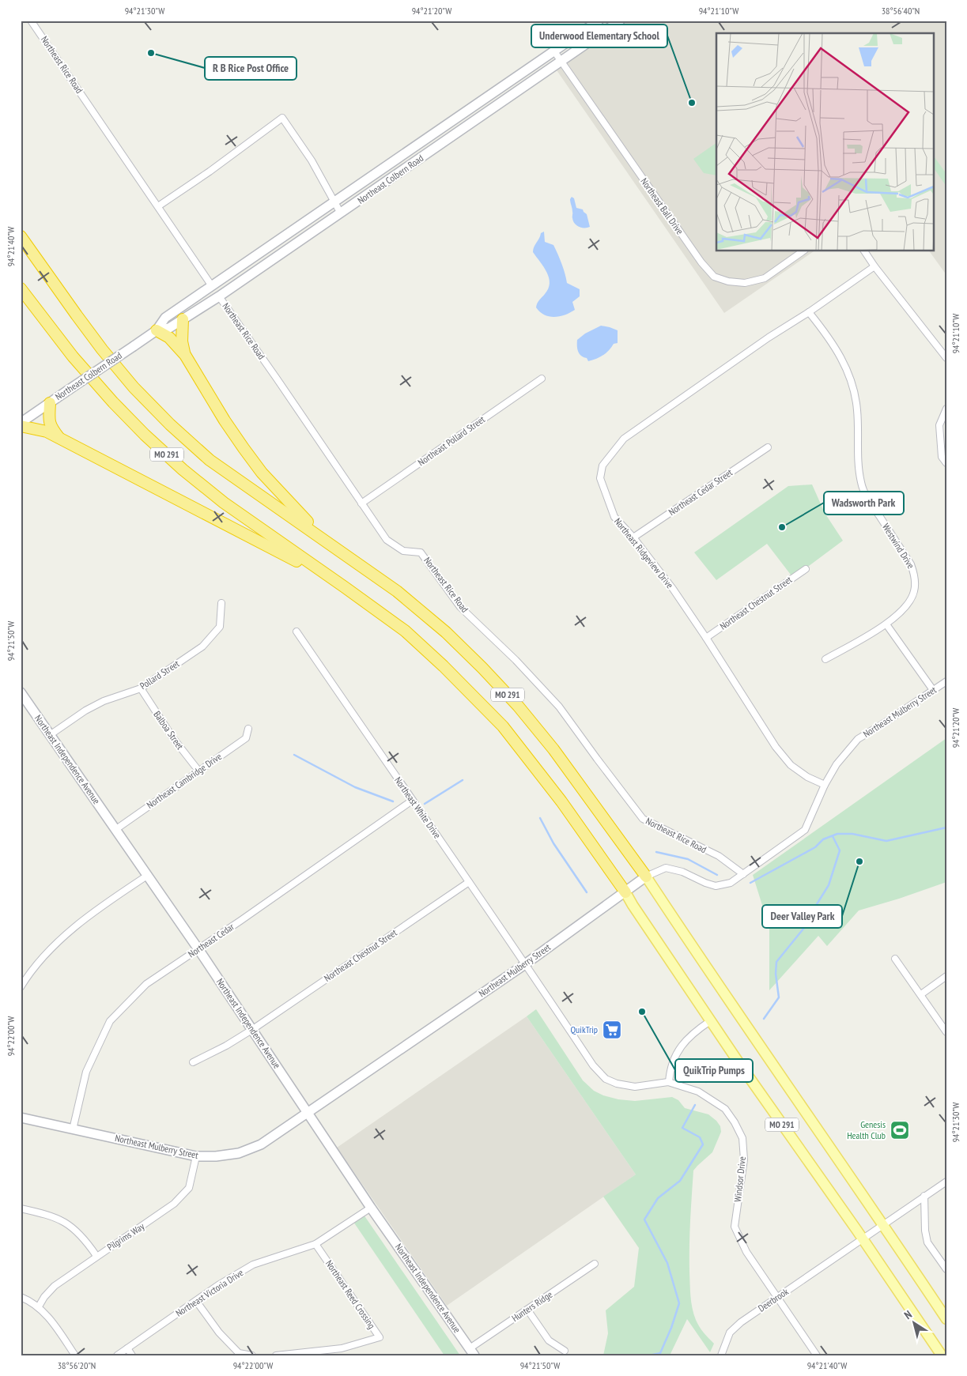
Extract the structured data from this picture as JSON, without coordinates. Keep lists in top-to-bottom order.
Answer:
{
  "streets": {
    "highway": ["MO 291"],
    "street": [
      "Northeast Rice Road",
      "Northeast Colbern Road",
      "Northeast Ball Drive",
      "Northeast Pollard Street",
      "Northeast Cedar Street",
      "Westwind Drive",
      "Northeast Ridgeview Drive",
      "Northeast Chestnut Street",
      "Pollard Street",
      "Northeast Mulberry Street",
      "Balboa Street",
      "Northeast Independence Avenue",
      "Northeast Cambridge Drive",
      "Northeast White Drive",
      "Northeast Cedar",
      "Windsor Drive",
      "Pilgrims Way",
      "Northeast Victoria Drive",
      "Northeast Reed Crossing",
      "Deerbrook",
      "Hunters Ridge"
    ]
  },
  "crossings": [
    ["Northeast Rice Road", "Northeast Colbern Road"],
    ["Northeast Rice Road", "Northeast Pollard Street"],
    ["Northeast Rice Road", "Northeast Mulberry Street"],
    ["Northeast Colbern Road", "Northeast Ball Drive"],
    ["MO 291", "Northeast Mulberry Street"],
    ["MO 291", "Deerbrook"],
    ["Northeast Cedar Street", "Northeast Ridgeview Drive"],
    ["Westwind Drive", "Northeast Ridgeview Drive"],
    ["Northeast Ridgeview Drive", "Northeast Chestnut Street"],
    ["Northeast Ridgeview Drive", "Northeast Mulberry Street"],
    ["Northeast Chestnut Street", "Northeast Independence Avenue"],
    ["Northeast Chestnut Street", "Northeast White Drive"],
    ["Pollard Street", "Balboa Street"],
    ["Pollard Street", "Northeast Independence Avenue"],
    ["Northeast Mulberry Street", "Northeast Independence Avenue"],
    ["Northeast Mulberry Street", "Northeast White Drive"],
    ["Northeast Mulberry Street", "Northeast Cedar"],
    ["Northeast Mulberry Street", "Windsor Drive"],
    ["Northeast Mulberry Street", "Pilgrims Way"],
    ["Balboa Street", "Northeast Cambridge Drive"],
    ["Northeast Independence Avenue", "Northeast Cambridge Drive"],
    ["Northeast Independence Avenue", "Northeast Cedar"],
    ["Northeast Independence Avenue", "Northeast Victoria Drive"],
    ["Northeast Independence Avenue", "Hunters Ridge"],
    ["Northeast White Drive", "Northeast Cedar"],
    ["Northeast White Drive", "Windsor Drive"],
    ["Windsor Drive", "Deerbrook"],
    ["Northeast Victoria Drive", "Northeast Reed Crossing"]
  ],
  "places": {
    "other": [
      "R B Rice Post Office",
      "Underwood Elementary School",
      "Wadsworth Park",
      "Deer Valley Park",
      "QuikTrip Pumps"
    ],
    "supermarket": ["QuikTrip"],
    "sports": ["Genesis Health Club"]
  },
  "north": "top left",
  "coordinates": [
    "94°21'30\"W",
    "94°21'20\"W",
    "94°21'10\"W",
    "38°56'40\"N",
    "94°21'40\"W",
    "94°21'50\"W",
    "94°22'00\"W",
    "38°56'20\"N"
  ]
}
